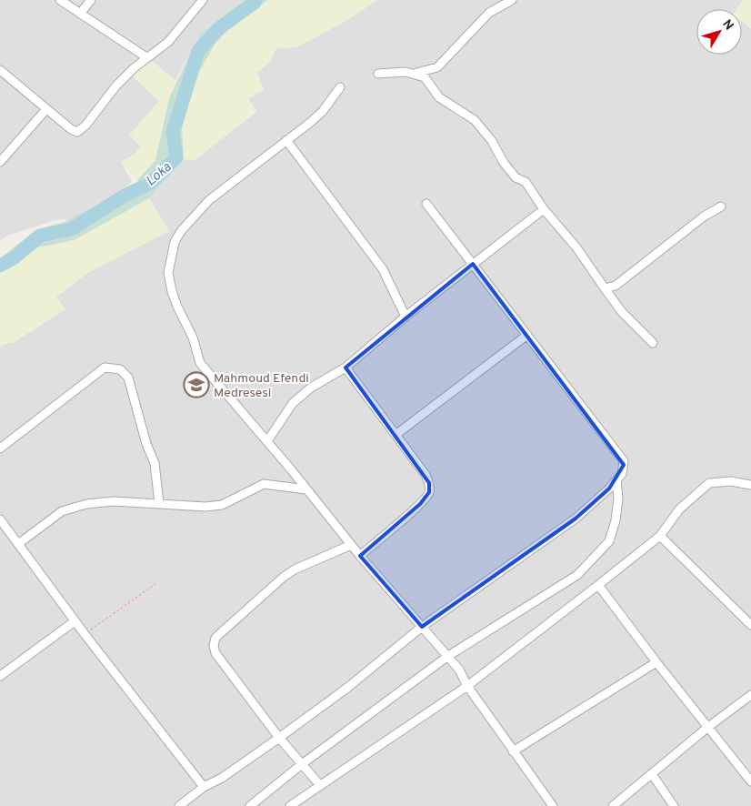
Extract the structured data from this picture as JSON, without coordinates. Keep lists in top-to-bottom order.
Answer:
{
  "water": ["Loka"],
  "places": {
    "school or university": ["Mahmoud Efendi Medresesi"]
  },
  "north": "top right"
}
